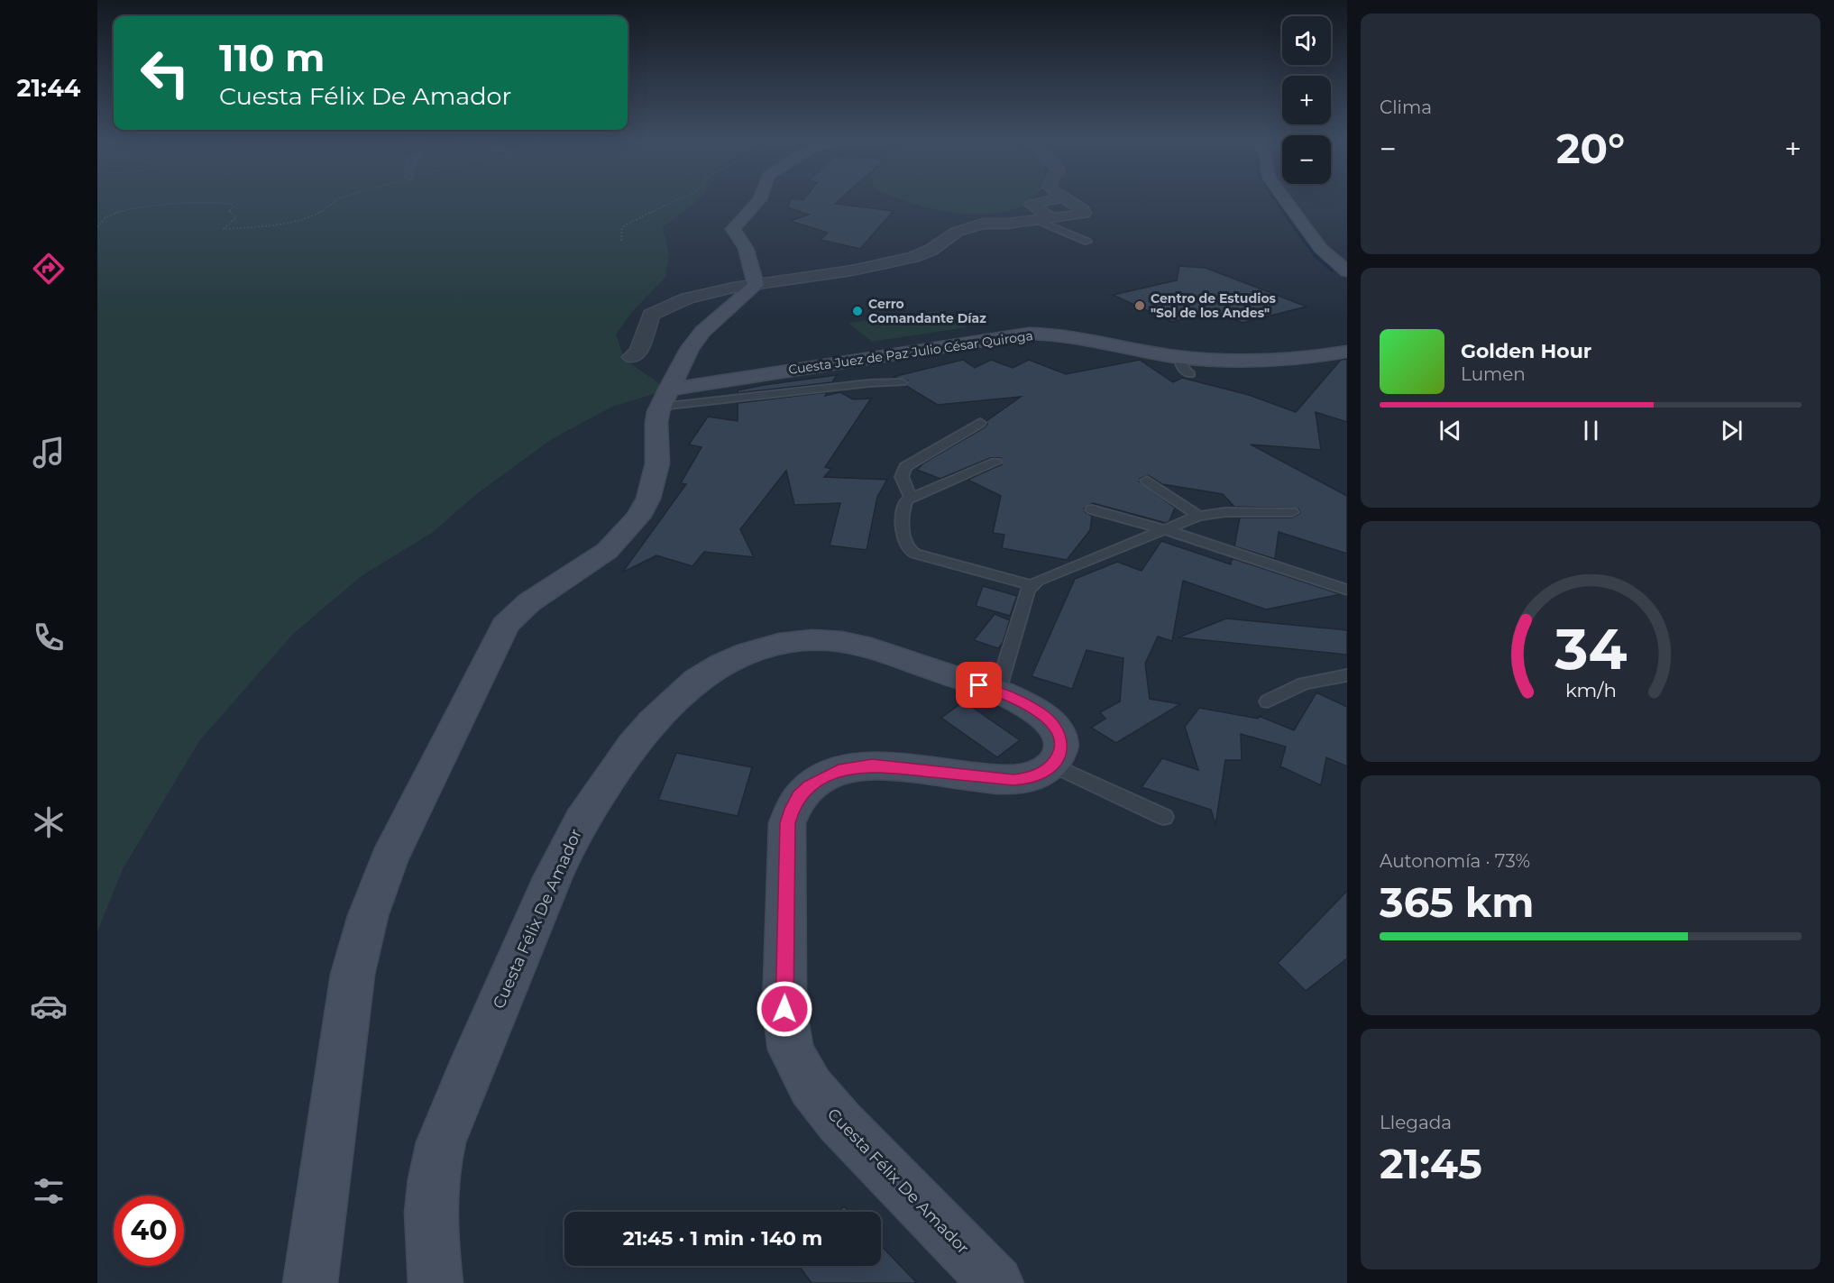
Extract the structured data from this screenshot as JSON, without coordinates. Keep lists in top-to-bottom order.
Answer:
{
  "streets": {
    "street": ["Cuesta Juez de Paz Julio César Quiroga", "Cuesta Félix De Amador"]
  },
  "places": ["Centro de Estudios \"Sol de los Andes\"", "Cerro Comandante Díaz"],
  "page": {
    "tabs": "21:44",
    "tile": [
      "Clima",
      ["Autonomía · 73%", "365 km"],
      ["Llegada", "21:45"]
    ],
    "map_buttons": ["+", "−"],
    "turn": ["110 m", "Cuesta Félix De Amador"],
    "heat": ["−", "20°", "+"],
    "song": ["Golden Hour", "Lumen"],
    "limit": "40",
    "trip": "21:45 · 1 min · 140 m",
    "gauge": ["34", "km/h"]
  }
}
